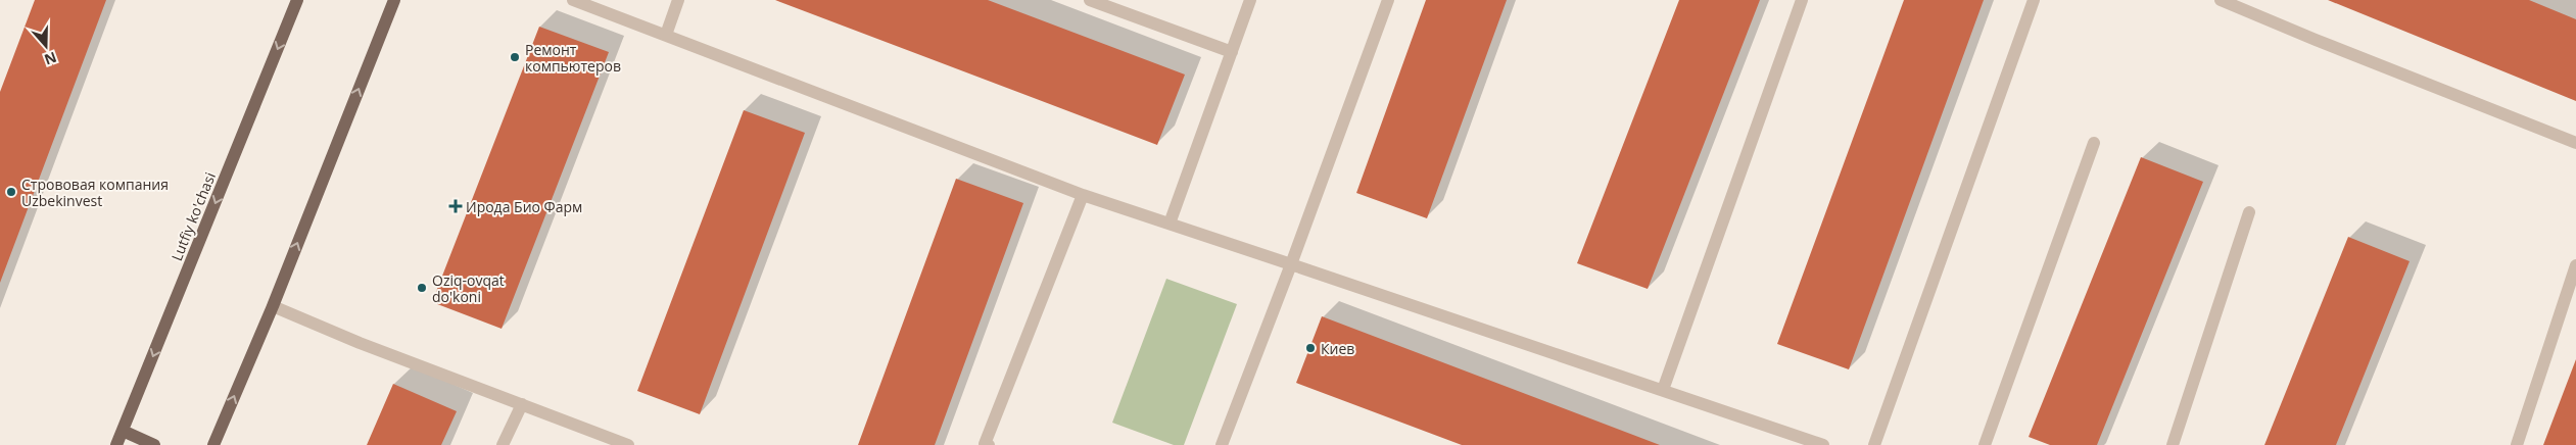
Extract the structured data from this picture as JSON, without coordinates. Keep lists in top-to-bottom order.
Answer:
{
  "streets": {
    "main road": ["Lutfiy ko'chasi"]
  },
  "places": {
    "other": [
      "Ремонт компьютеров",
      "Стрововая компания Uzbekinvest",
      "Oziq-ovqat do'koni",
      "Киев"
    ],
    "health": ["Ирода Био Фарм"]
  },
  "north": "bottom"
}
